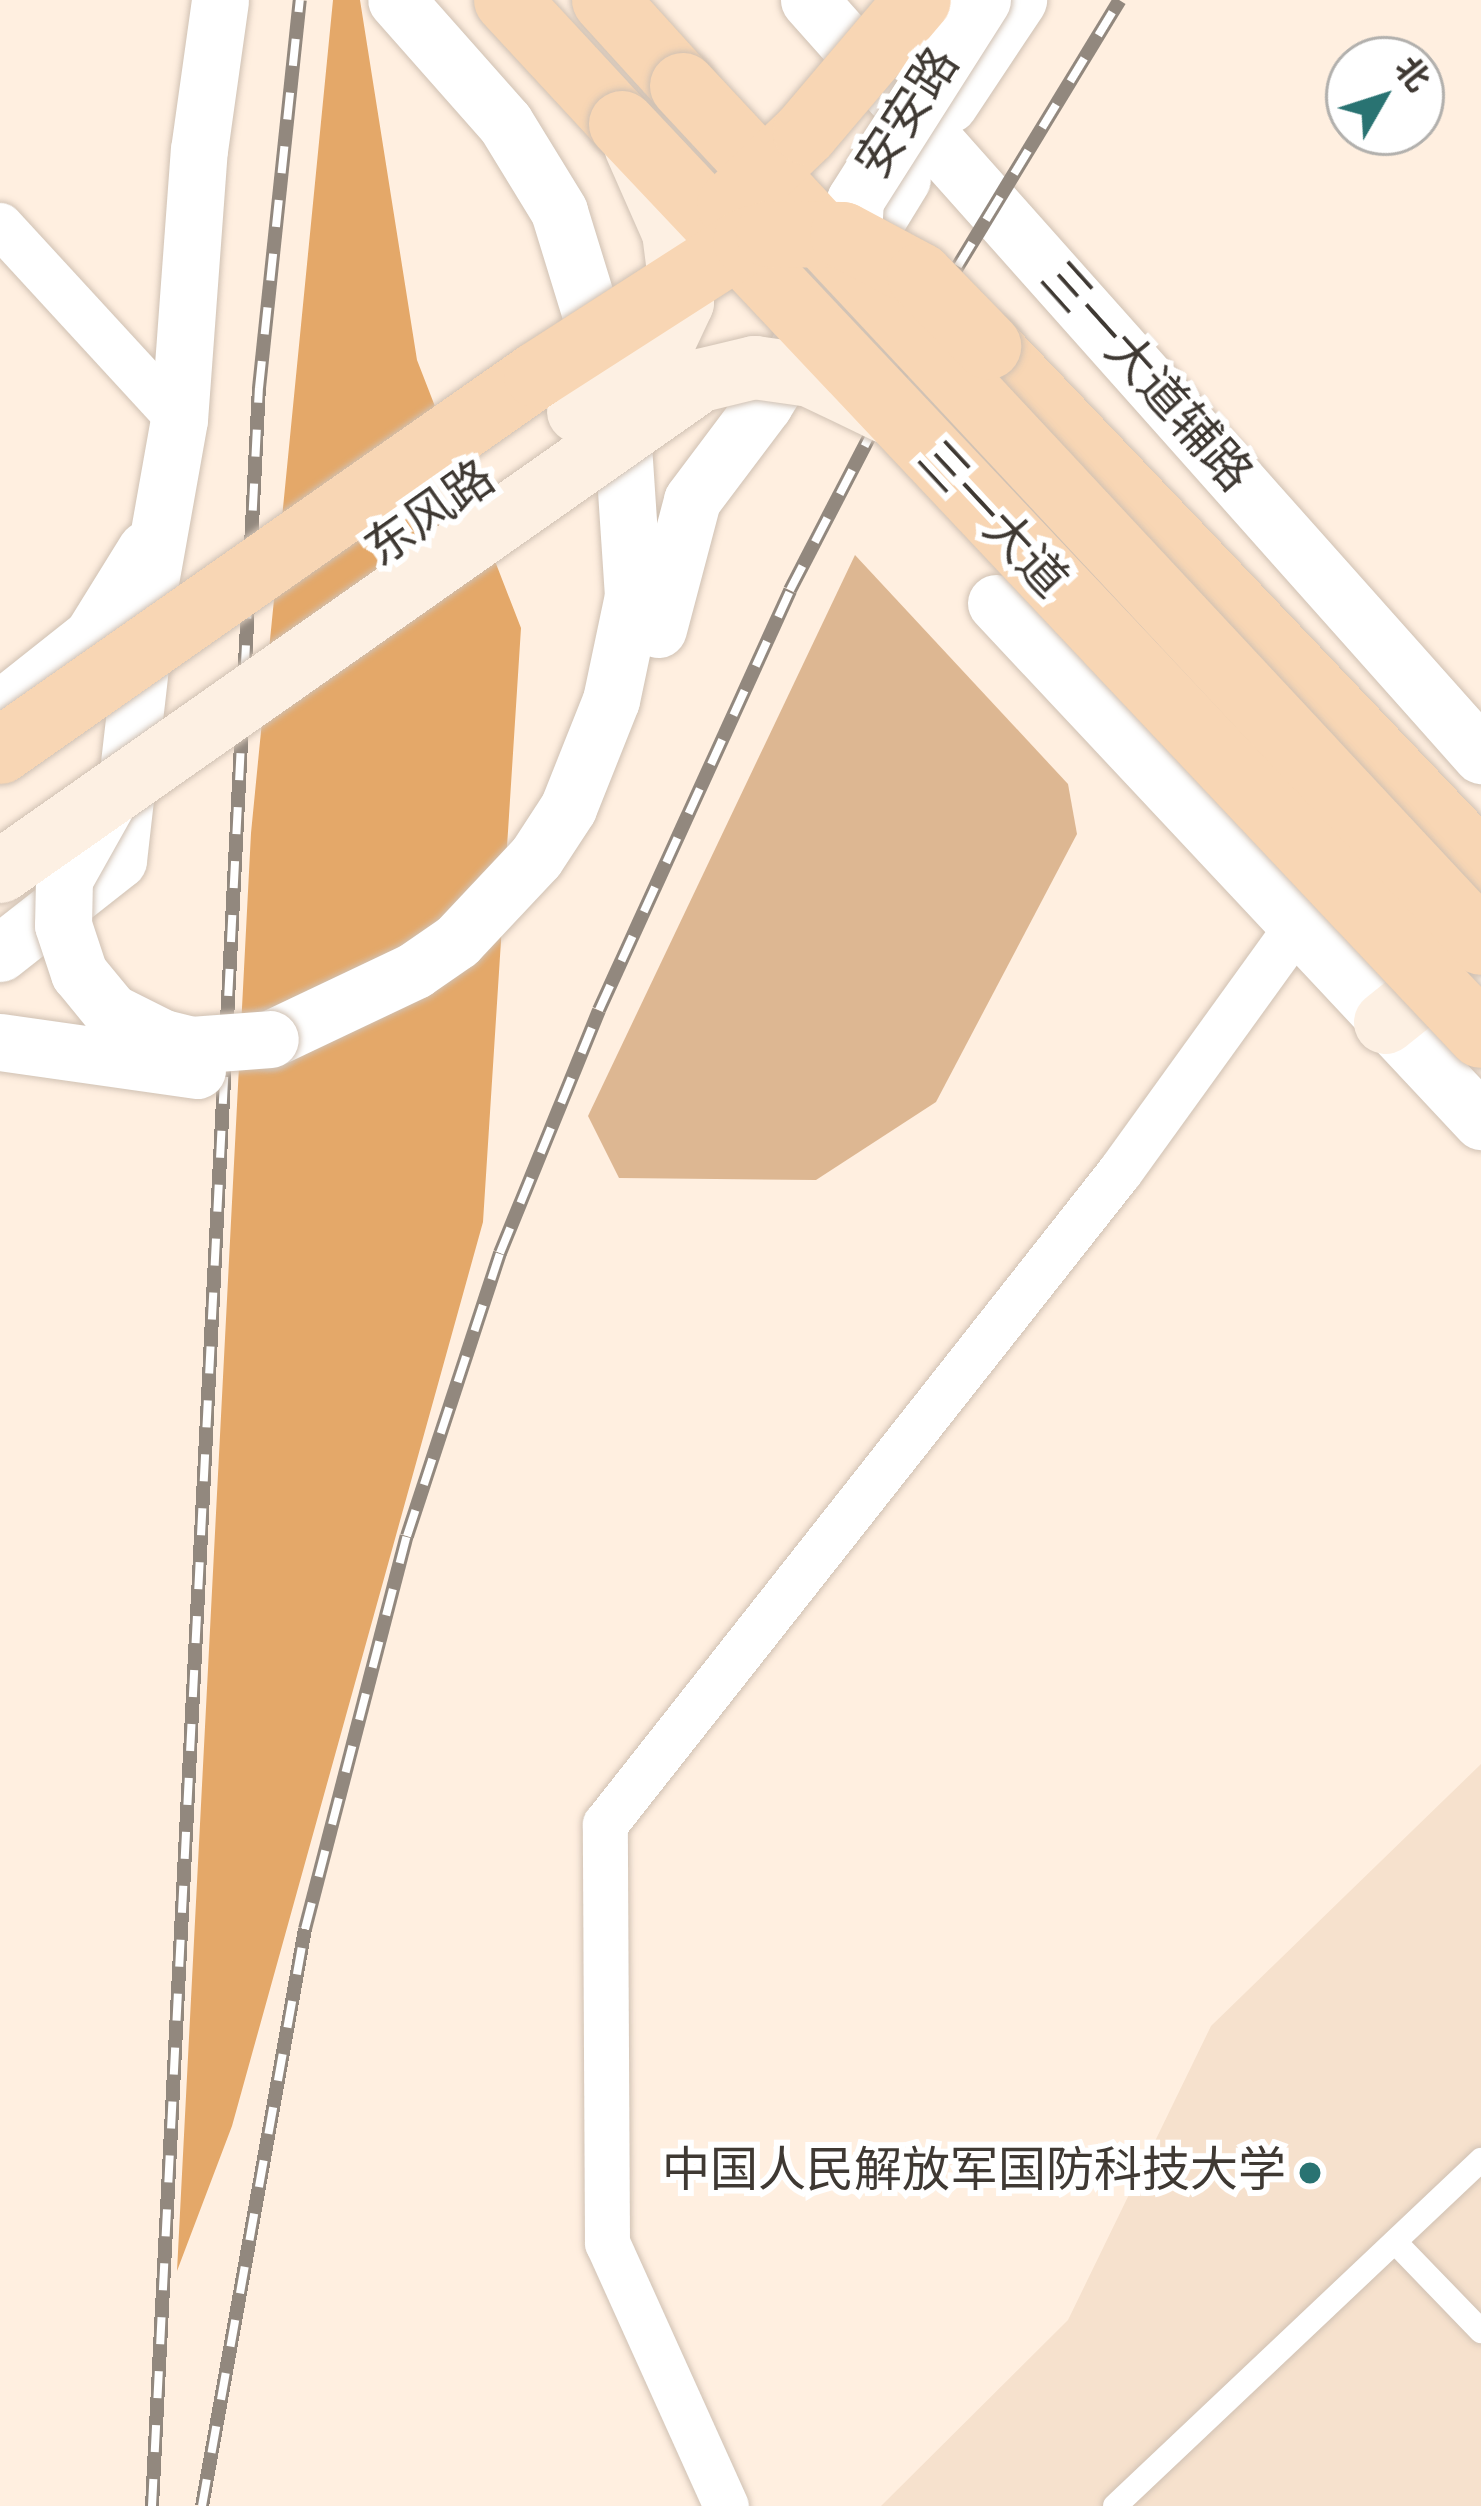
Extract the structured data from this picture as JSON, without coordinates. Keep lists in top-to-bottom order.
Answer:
{
  "streets": {
    "highway": ["三一大道"],
    "main road": ["东风路"],
    "street": ["安安路", "三一大道辅路"]
  },
  "crossings": [
    ["安安路", "三一大道"],
    ["东风路", "三一大道"]
  ],
  "places": ["中国人民解放军国防科技大学"],
  "north": "top right"
}
